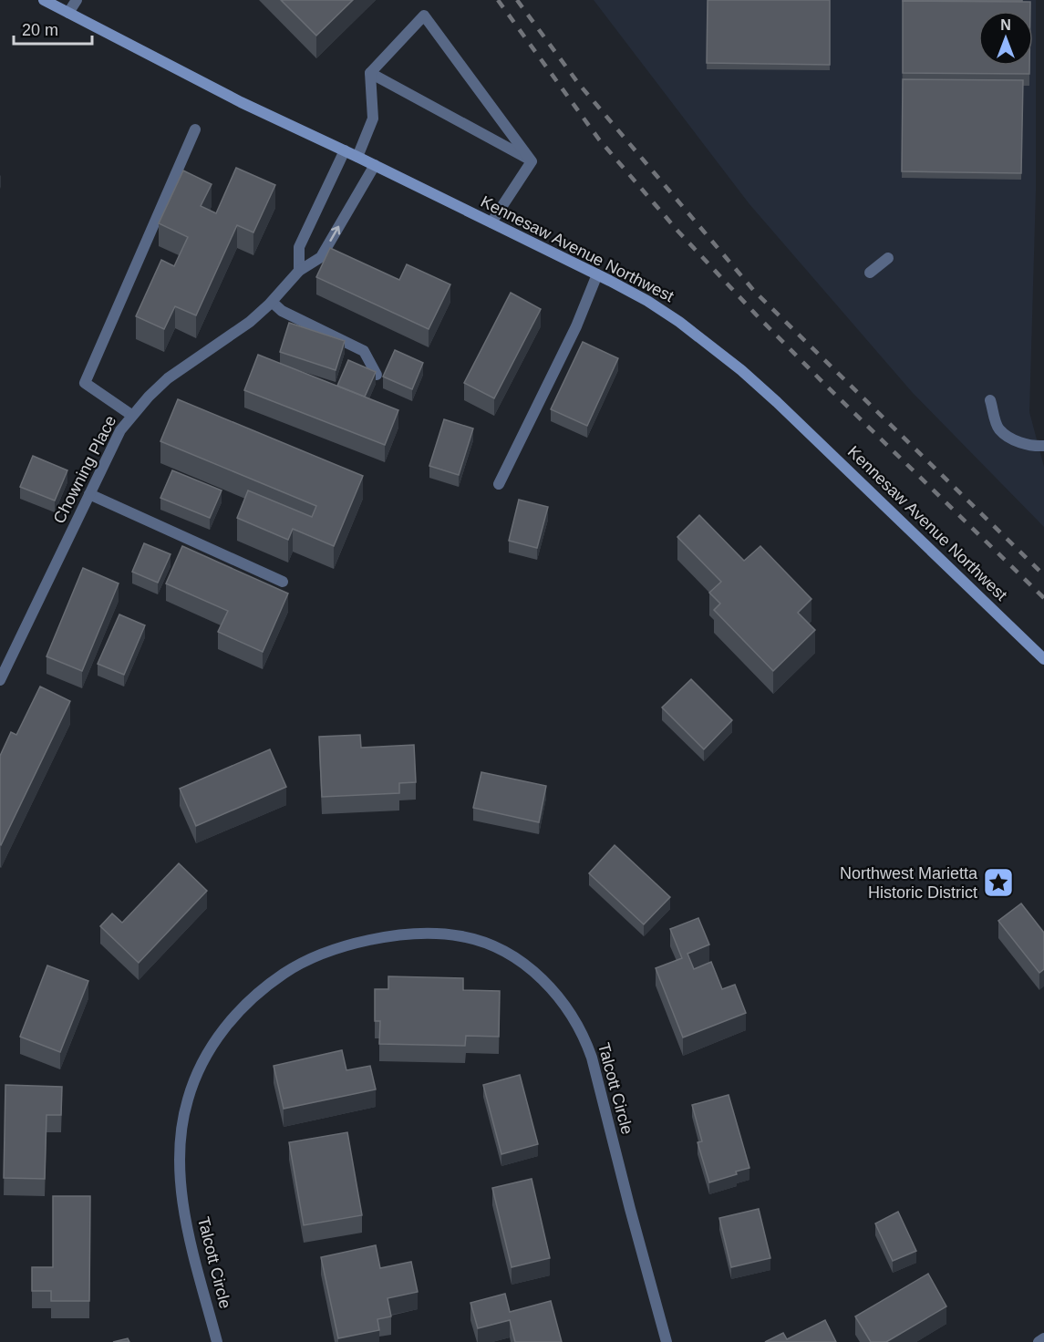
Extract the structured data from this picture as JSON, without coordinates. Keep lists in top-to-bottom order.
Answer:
{
  "streets": {
    "street": ["Kennesaw Avenue Northwest", "Chowning Place", "Talcott Circle"]
  },
  "crossings": [
    ["Kennesaw Avenue Northwest", "Chowning Place"]
  ],
  "places": {
    "place": ["Northwest Marietta Historic District"]
  },
  "scale_bar": "20 m",
  "north": "top"
}
